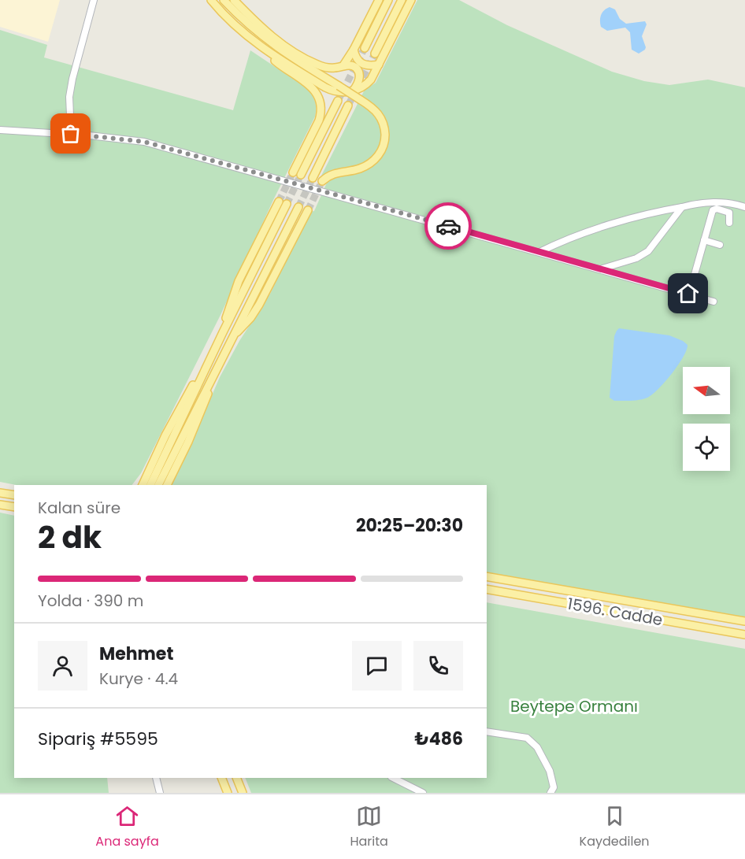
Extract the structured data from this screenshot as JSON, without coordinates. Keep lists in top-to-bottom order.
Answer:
{
  "streets": {
    "main road": ["1596. Cadde"]
  },
  "parks": ["Beytepe Ormanı"],
  "north": "left",
  "page": {
    "heading": ["2 dk", "Kalan süre", "20:25–20:30"],
    "panel": [
      "Mehmet",
      "Kurye · 4.4",
      "Sipariş #5595",
      "₺486"
    ],
    "bar": "Yolda · 390 m",
    "tabs": ["Ana sayfa", "Harita", "Kaydedilen"]
  }
}
